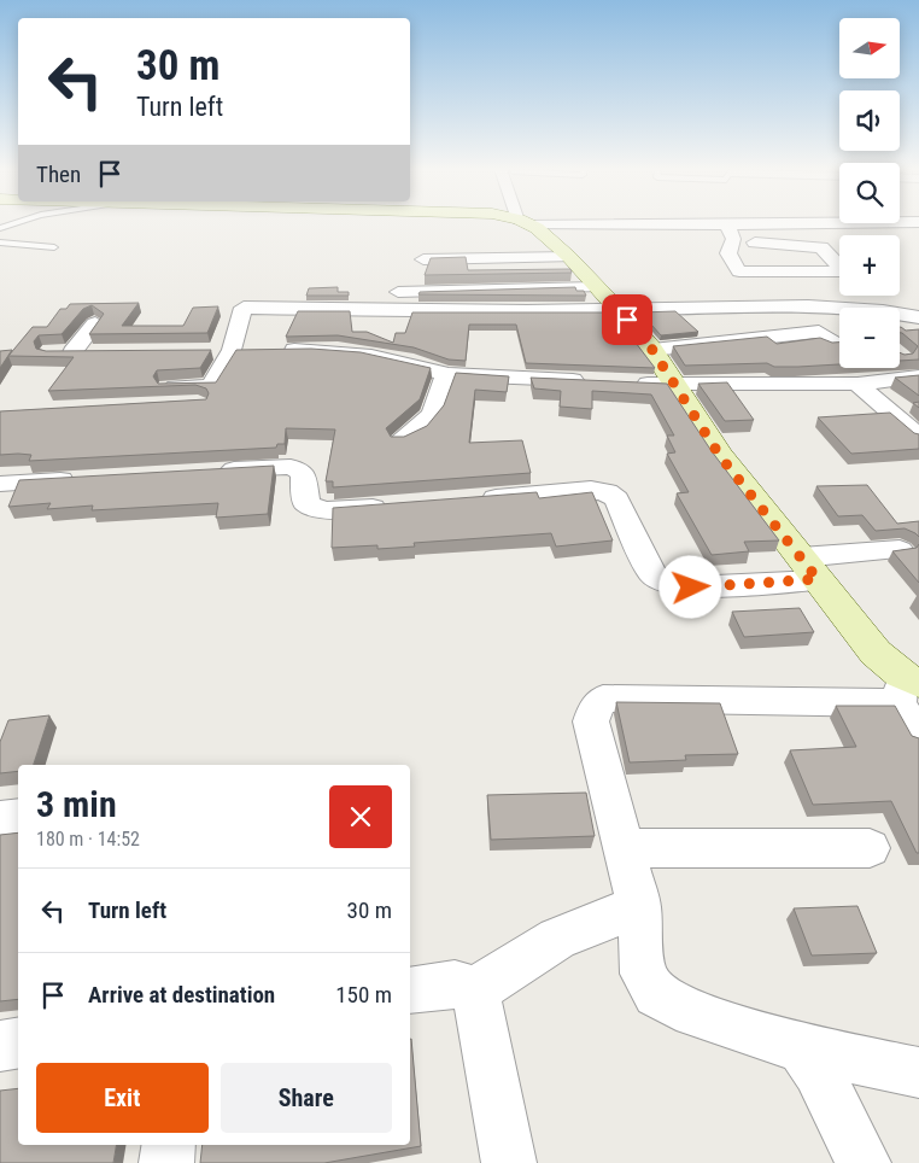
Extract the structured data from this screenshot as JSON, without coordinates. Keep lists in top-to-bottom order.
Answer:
{
  "north": "right",
  "page": {
    "map_buttons": ["+", "−"],
    "turn": ["30 m", "Turn left"],
    "then": "Then",
    "heading": ["3 min", "180 m · 14:52"],
    "list": [
      {
        "name": "Turn left",
        "value": "30 m"
      },
      {
        "name": "Arrive at destination",
        "value": "150 m"
      }
    ],
    "buttons": ["Exit", "Share"]
  }
}
